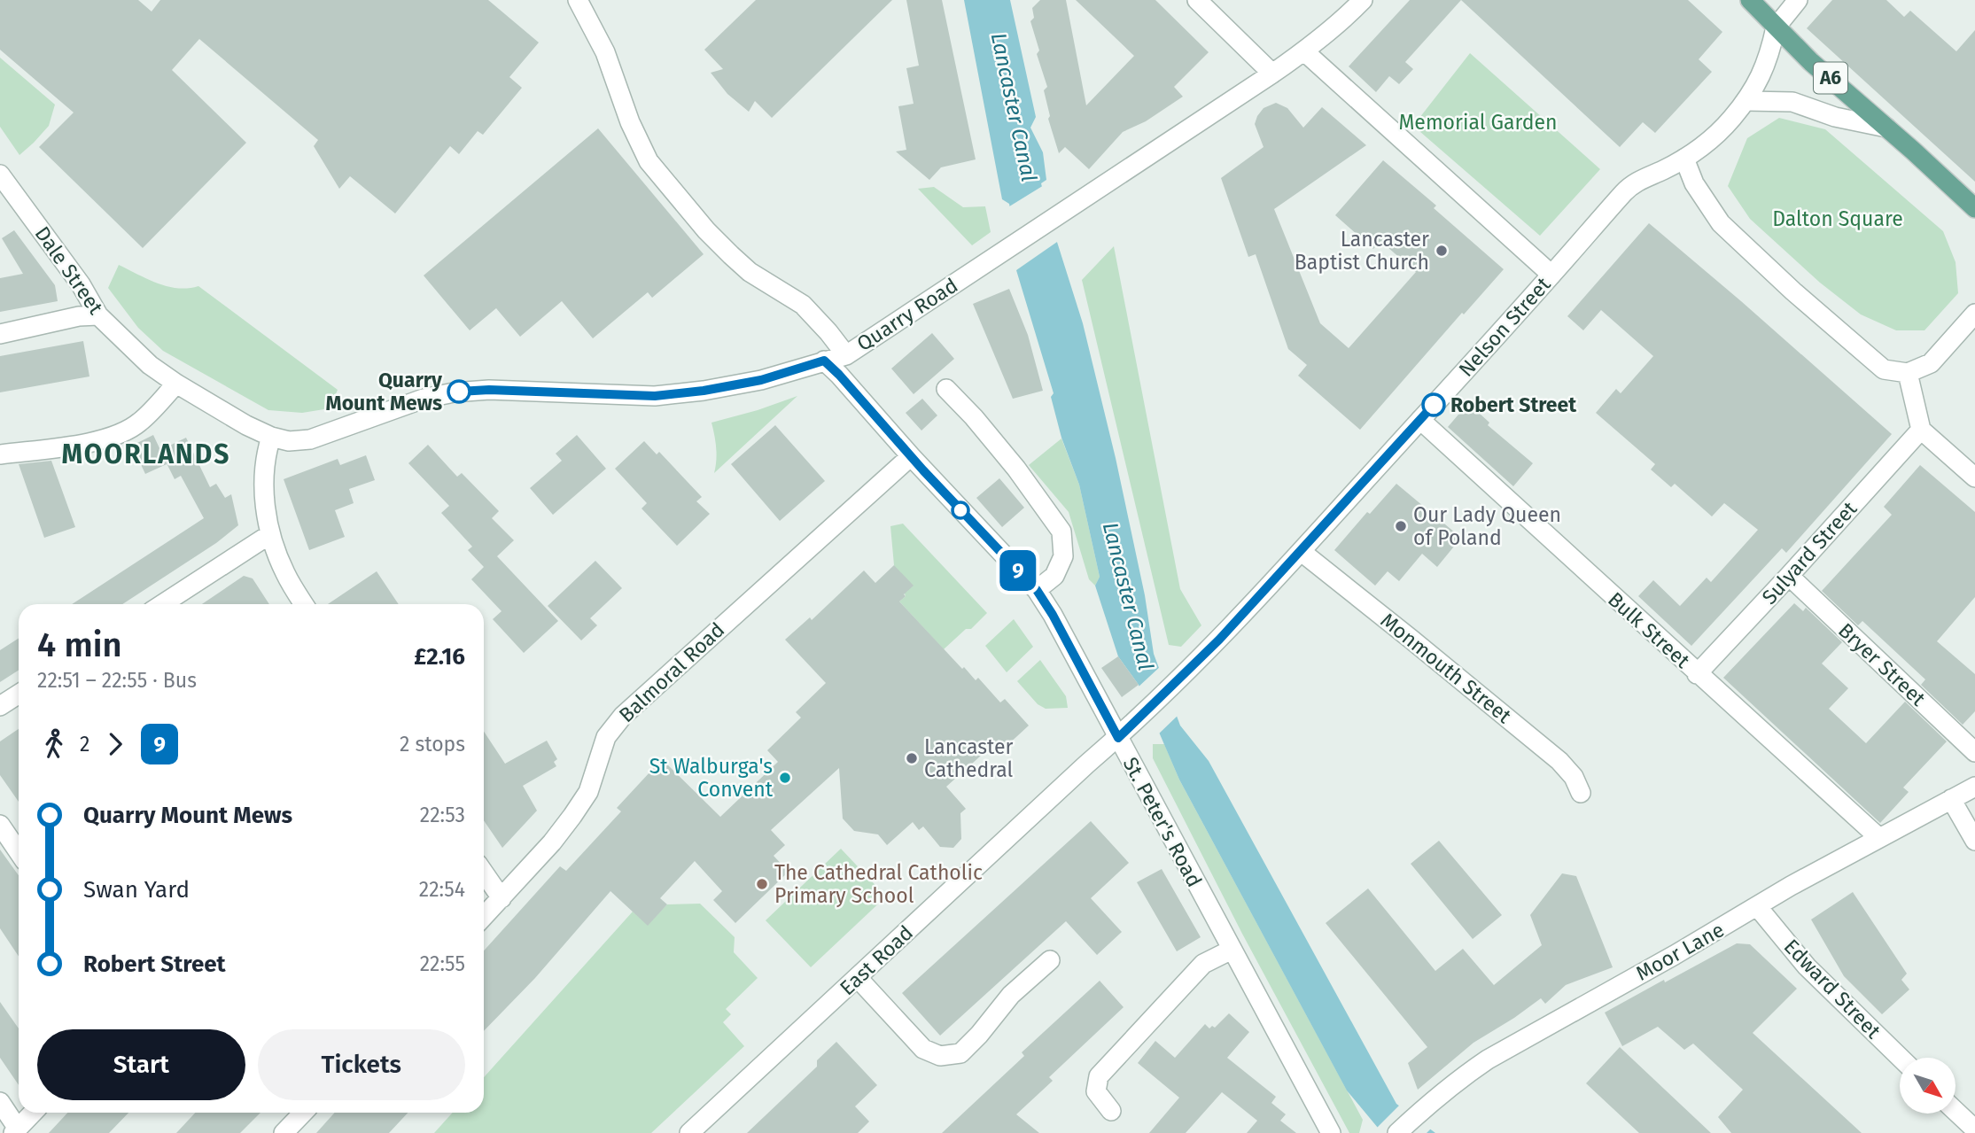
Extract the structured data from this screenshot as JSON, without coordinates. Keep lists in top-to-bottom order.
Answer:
{
  "streets": {
    "main road": ["A6"],
    "street": [
      "Dale Street",
      "Quarry Road",
      "Nelson Street",
      "Sulyard Street",
      "Bulk Street",
      "Bryer Street",
      "Monmouth Street",
      "Balmoral Road",
      "St. Peter's Road",
      "Moor Lane",
      "East Road",
      "Edward Street"
    ]
  },
  "crossings": [
    ["Dale Street", "Quarry Road"],
    ["Quarry Road", "St. Peter's Road"],
    ["Nelson Street", "Bulk Street"],
    ["Nelson Street", "Monmouth Street"],
    ["Nelson Street", "St. Peter's Road"],
    ["Nelson Street", "East Road"],
    ["Sulyard Street", "Bulk Street"],
    ["Sulyard Street", "Bryer Street"],
    ["Bulk Street", "Moor Lane"],
    ["Balmoral Road", "St. Peter's Road"],
    ["St. Peter's Road", "East Road"],
    ["Moor Lane", "Edward Street"]
  ],
  "districts": ["MOORLANDS"],
  "water": ["Lancaster Canal"],
  "parks": ["Memorial Garden", "Dalton Square"],
  "places": [
    "Lancaster Baptist Church",
    "Quarry Mount Mews",
    "Robert Street",
    "Our Lady Queen of Poland",
    "Lancaster Cathedral",
    "St Walburga's Convent",
    "The Cathedral Catholic Primary School"
  ],
  "lines": ["bus line 9"],
  "north": "bottom right",
  "page": {
    "on_map": "9",
    "heading": ["4 min", "22:51 – 22:55 · Bus", "£2.16"],
    "legs": ["2", "9", "2 stops"],
    "list": [
      {
        "name": "Quarry Mount Mews",
        "value": "22:53"
      },
      {
        "name": "Swan Yard",
        "value": "22:54"
      },
      {
        "name": "Robert Street",
        "value": "22:55"
      }
    ],
    "buttons": ["Start", "Tickets"]
  }
}
